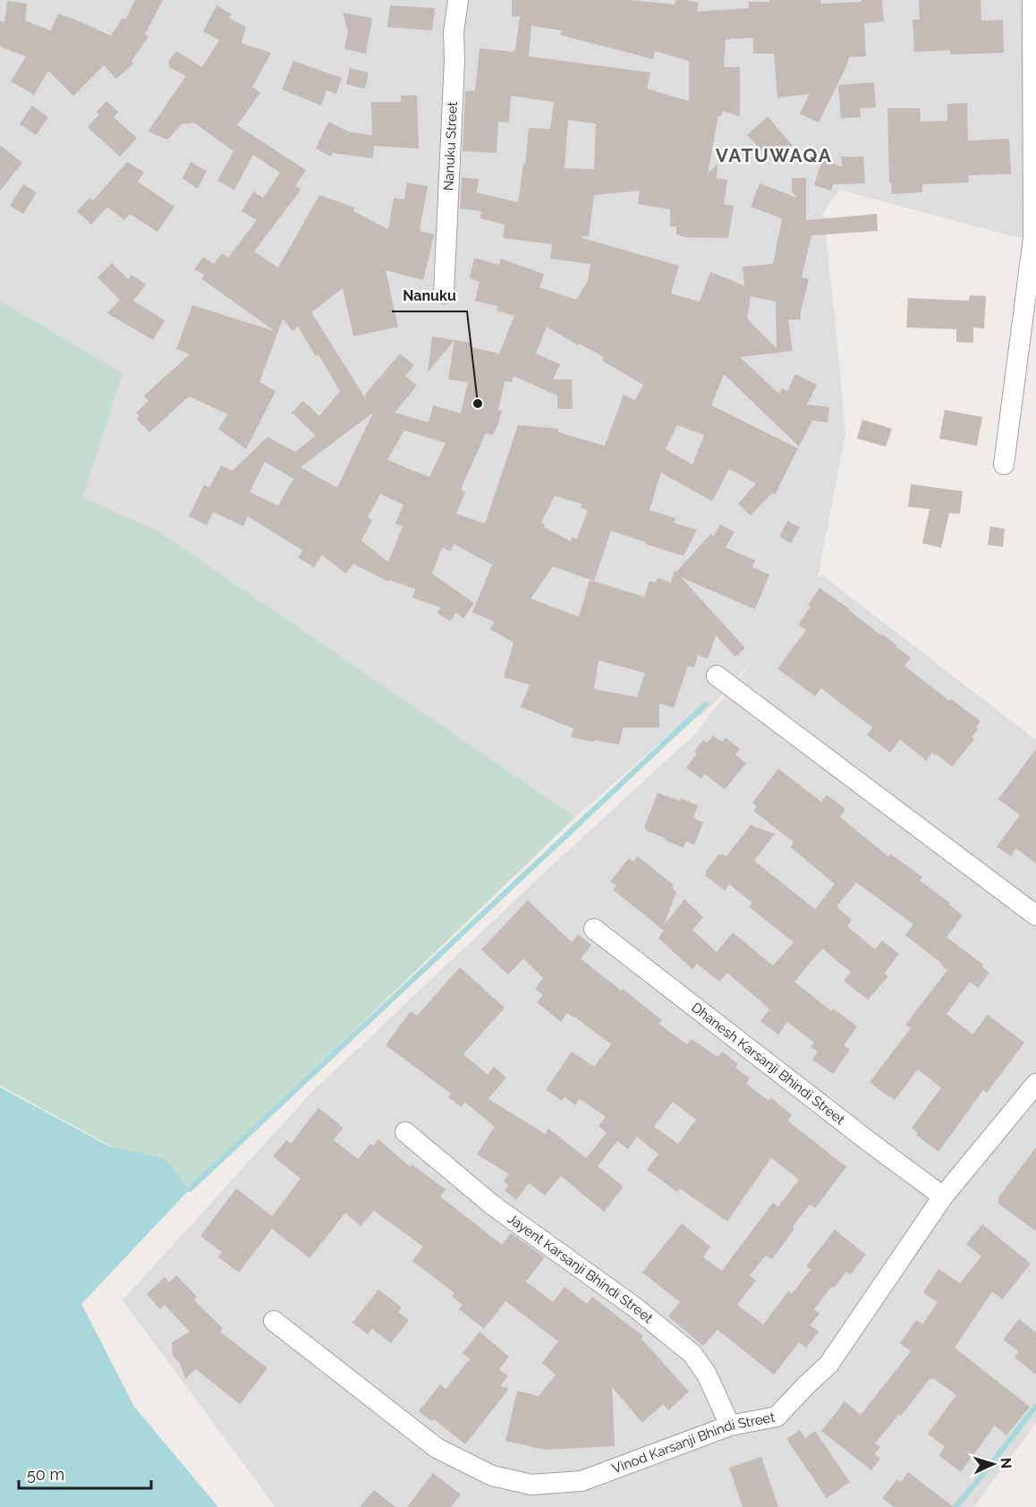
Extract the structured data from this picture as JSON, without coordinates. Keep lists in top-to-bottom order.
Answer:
{
  "streets": {
    "street": [
      "Nanuku Street",
      "Dhanesh Karsanji Bhindi Street",
      "Jayent Karsanji Bhindi Street",
      "Vinod Karsanji Bhindi Street"
    ]
  },
  "crossings": [
    ["Dhanesh Karsanji Bhindi Street", "Vinod Karsanji Bhindi Street"],
    ["Jayent Karsanji Bhindi Street", "Vinod Karsanji Bhindi Street"]
  ],
  "districts": ["VATUWAQA"],
  "places": ["Nanuku"],
  "scale_bar": "50 m",
  "north": "right"
}
